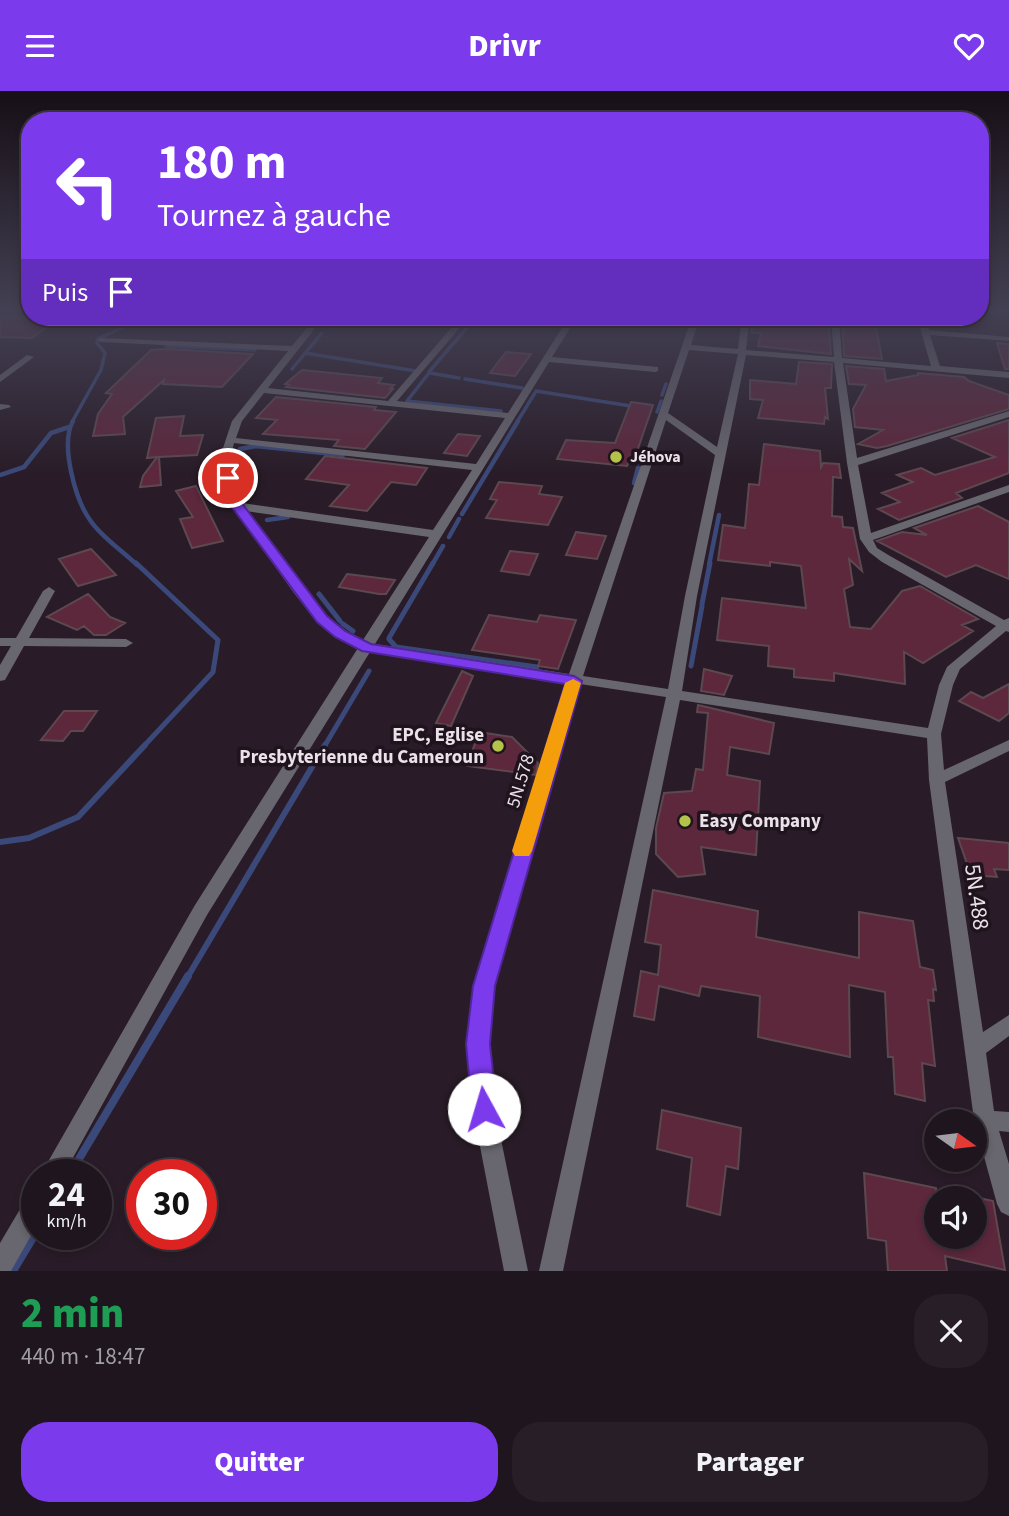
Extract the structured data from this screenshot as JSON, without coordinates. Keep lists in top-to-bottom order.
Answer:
{
  "streets": {
    "street": ["5N.578", "5N.488"]
  },
  "places": ["Jéhova", "EPC, Eglise Presbyterienne du Cameroun", "Easy Company"],
  "north": "right",
  "page": {
    "header": "Drivr",
    "turn": ["180 m", "Tournez à gauche"],
    "then": "Puis",
    "speed": "24 km/h",
    "limit": "30",
    "heading": ["2 min", "440 m · 18:47"],
    "buttons": ["Quitter", "Partager"]
  }
}
